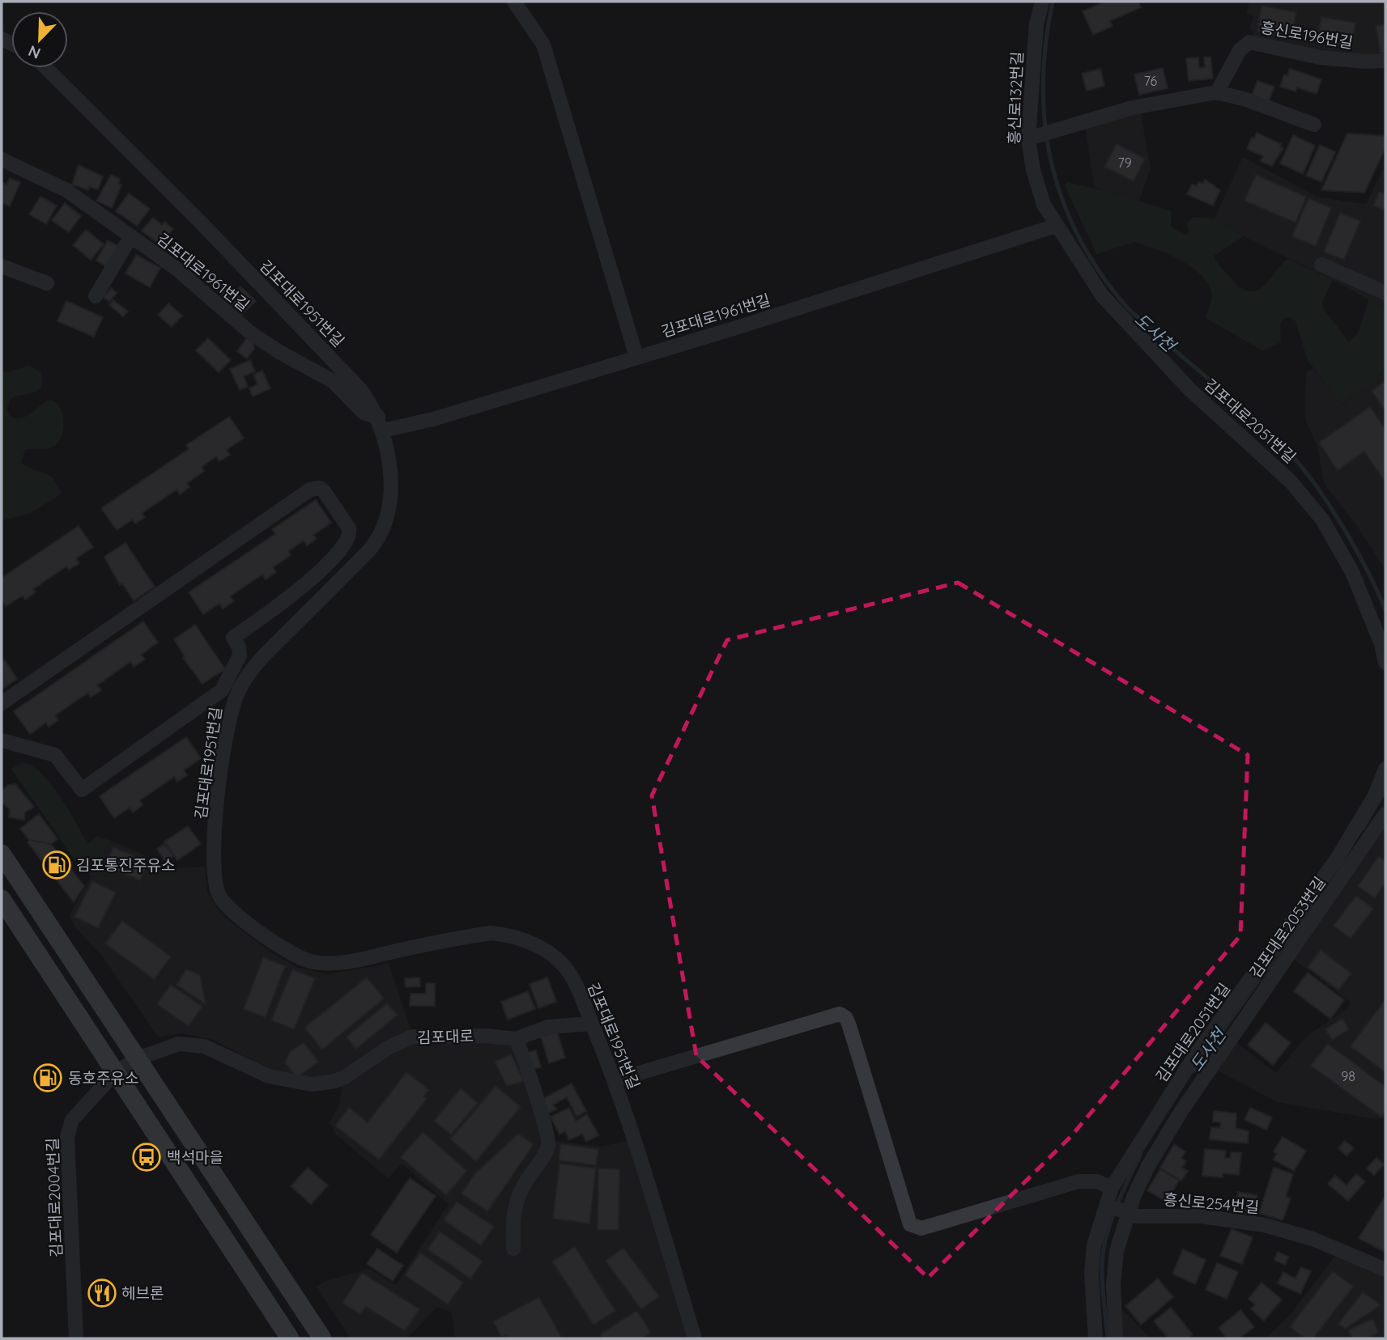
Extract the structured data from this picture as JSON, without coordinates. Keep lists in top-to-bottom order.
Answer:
{
  "streets": {
    "lane": [
      "흥신로196번길",
      "흥신로132번길",
      "김포대로1961번길",
      "김포대로1951번길",
      "김포대로2051번길",
      "김포대로2053번길",
      "김포대로",
      "김포대로2004번길",
      "흥신로254번길"
    ]
  },
  "crossings": [
    ["흥신로132번길", "김포대로1961번길"],
    ["흥신로132번길", "김포대로2051번길"],
    ["김포대로1961번길", "김포대로1951번길"],
    ["김포대로1961번길", "김포대로2051번길"],
    ["김포대로2051번길", "김포대로2053번길"],
    ["김포대로2051번길", "흥신로254번길"],
    ["김포대로2053번길", "흥신로254번길"],
    ["김포대로", "김포대로2004번길"]
  ],
  "water": ["도사천"],
  "places": {
    "fuel station": ["김포통진주유소", "동호주유소"],
    "bus stop": ["백석마을"],
    "restaurant": ["헤브론"]
  },
  "house_numbers": ["76", "79", "98"],
  "north": "bottom left"
}
